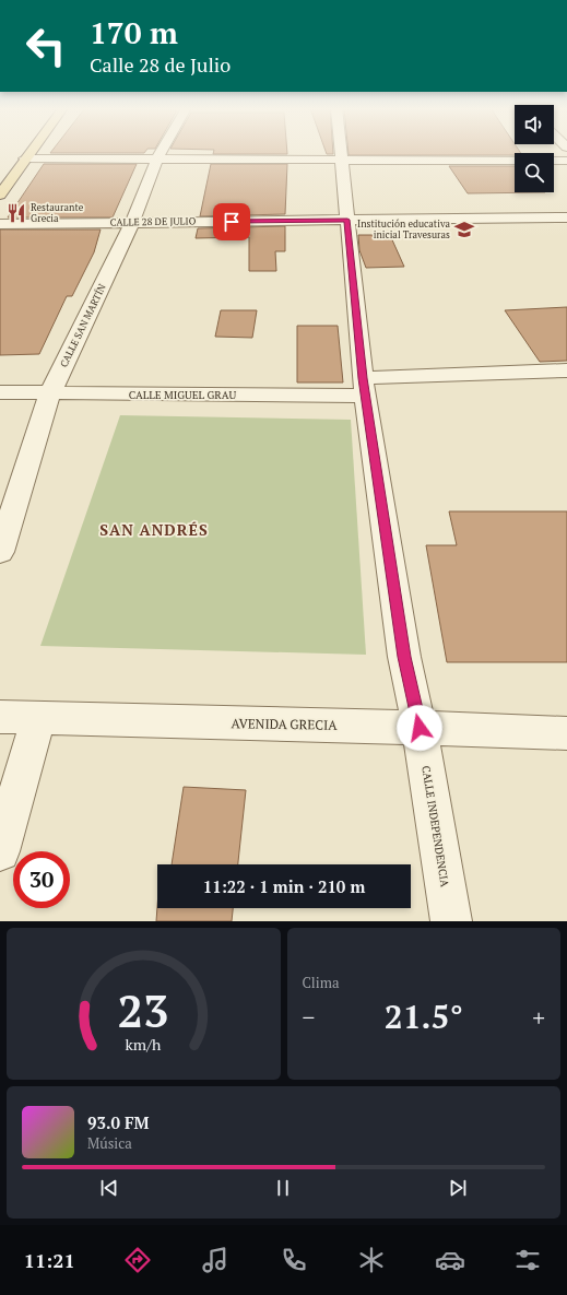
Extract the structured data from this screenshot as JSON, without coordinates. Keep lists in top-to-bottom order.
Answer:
{
  "streets": {
    "street": [
      "CALLE 28 DE JULIO",
      "CALLE SAN MARTÍN",
      "CALLE MIGUEL GRAU",
      "AVENIDA GRECIA",
      "CALLE INDEPENDENCIA"
    ]
  },
  "crossings": [
    ["CALLE 28 DE JULIO", "CALLE SAN MARTÍN"],
    ["CALLE 28 DE JULIO", "CALLE INDEPENDENCIA"],
    ["CALLE SAN MARTÍN", "CALLE MIGUEL GRAU"],
    ["CALLE MIGUEL GRAU", "CALLE INDEPENDENCIA"],
    ["AVENIDA GRECIA", "CALLE INDEPENDENCIA"]
  ],
  "districts": ["SAN ANDRÉS"],
  "places": {
    "restaurant": ["Restaurante Grecia"],
    "school or university": ["Institución educativa inicial Travesuras"]
  },
  "page": {
    "turn": ["170 m", "Calle 28 de Julio"],
    "limit": "30",
    "trip": "11:22 · 1 min · 210 m",
    "tile": "Clima",
    "heat": ["−", "21.5°", "+"],
    "song": ["93.0 FM", "Música"],
    "tabs": "11:21",
    "gauge": ["23", "km/h"]
  }
}
